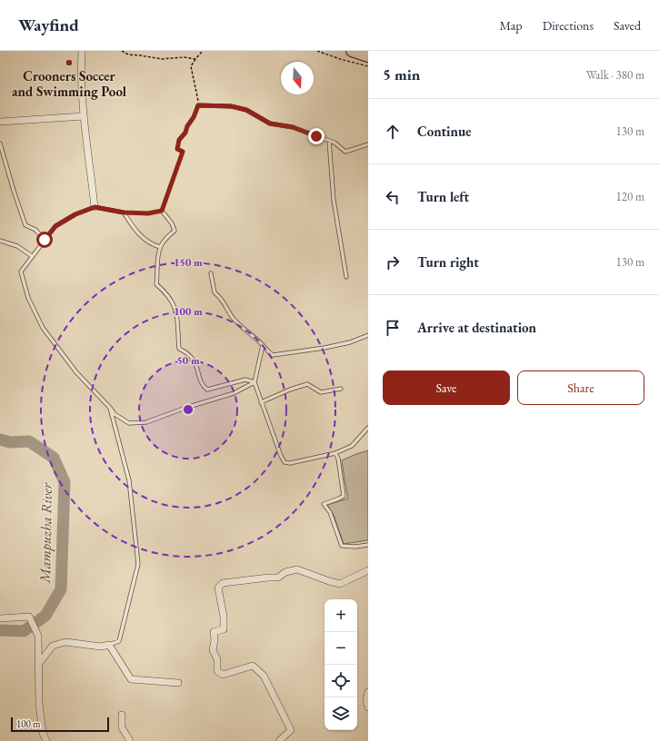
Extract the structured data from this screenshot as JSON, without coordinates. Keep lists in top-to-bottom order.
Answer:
{
  "water": ["Mampuzha River"],
  "places": ["Crooners Soccer and Swimming Pool"],
  "scale_bar": "100 m",
  "north": "bottom",
  "page": {
    "header": "Wayfind",
    "nav": ["Map", "Directions", "Saved"],
    "heading": ["5 min", "Walk · 380 m"],
    "list": [
      ["Continue", "130 m"],
      ["Turn left", "120 m"],
      ["Turn right", "130 m"],
      "Arrive at destination"
    ],
    "buttons": ["Save", "Share"],
    "map_buttons": ["+", "−"],
    "scale": "100 m"
  },
  "rings": ["150 m", "100 m", "50 m"]
}
